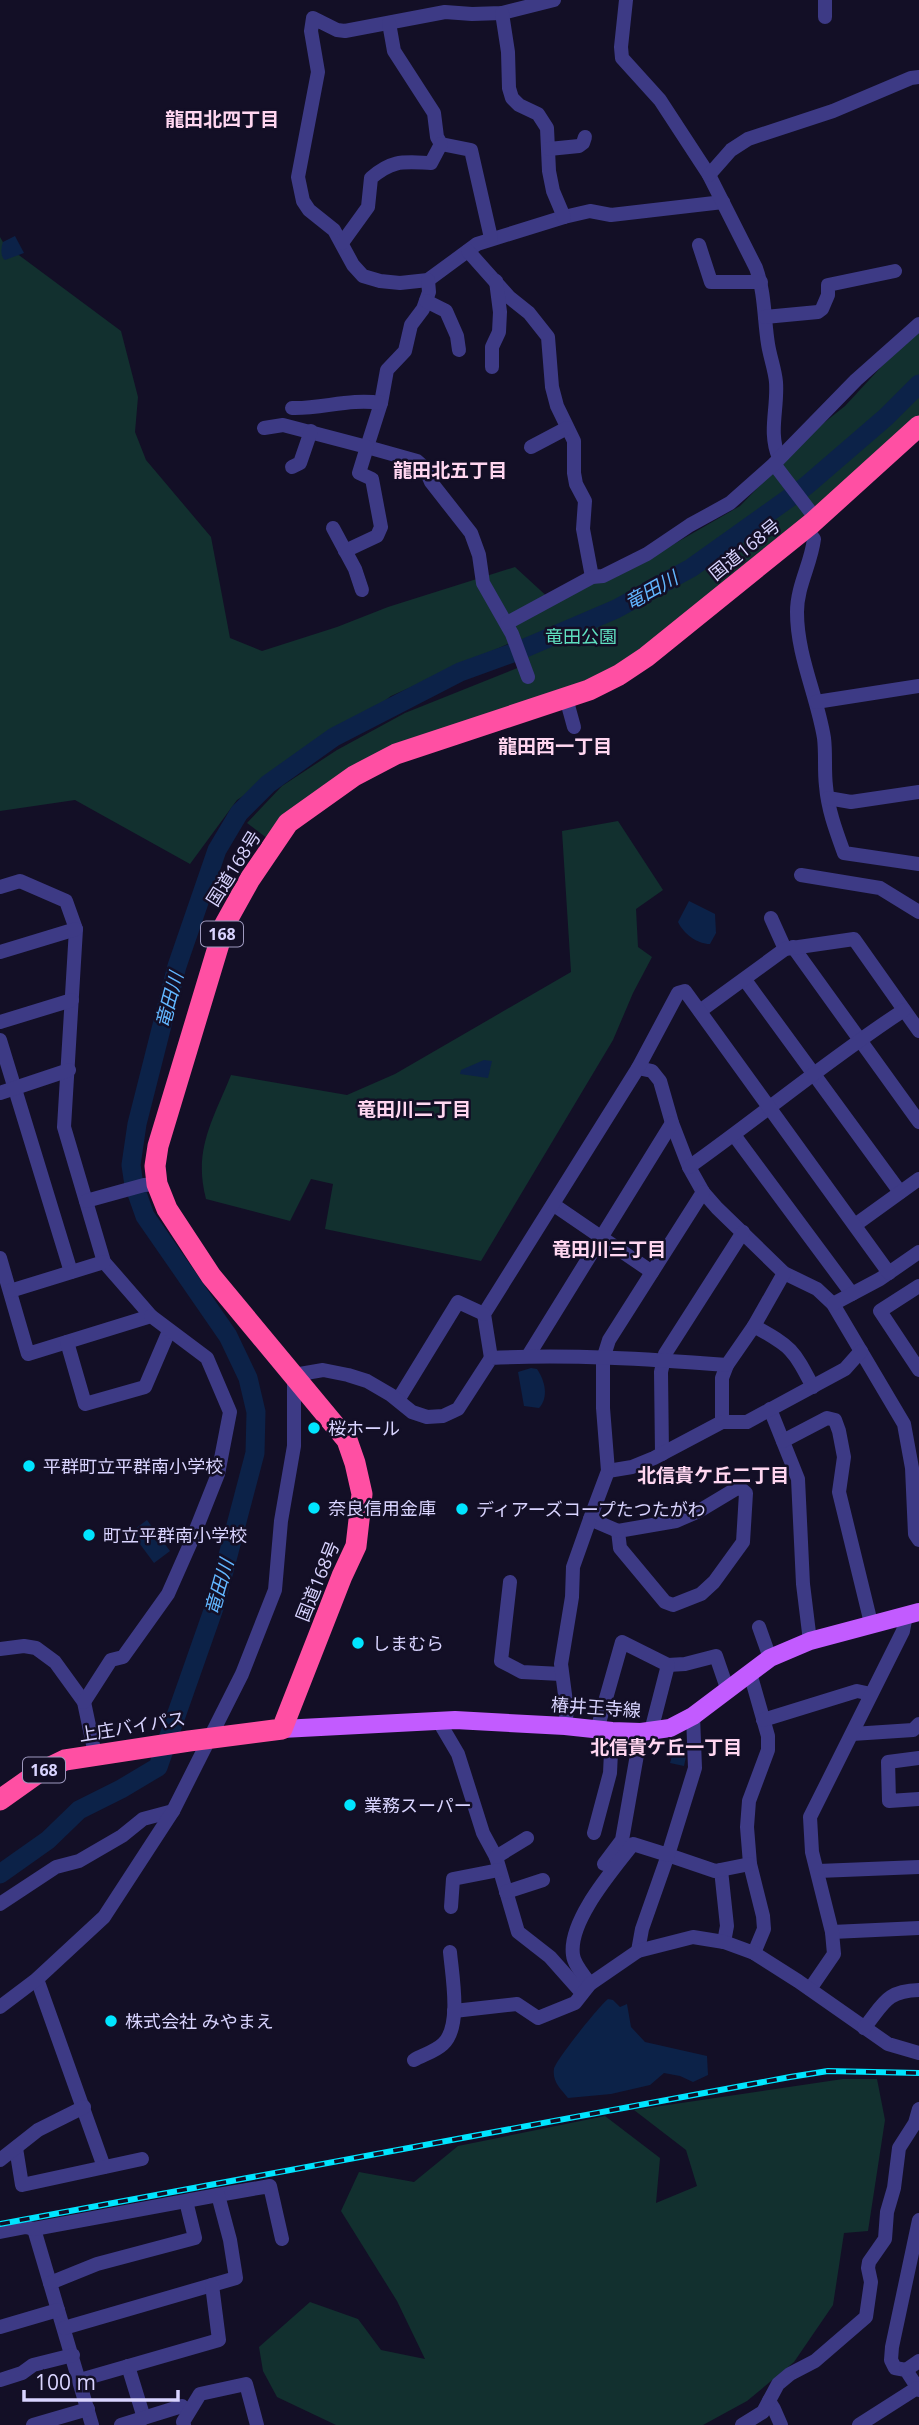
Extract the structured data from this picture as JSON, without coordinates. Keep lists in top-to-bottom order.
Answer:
{
  "streets": {
    "highway": ["国道168号", "168", "上庄バイパス"],
    "main road": ["椿井王寺線"]
  },
  "crossings": [
    ["国道168号", "椿井王寺線"],
    ["国道168号", "上庄バイパス"],
    ["椿井王寺線", "上庄バイパス"]
  ],
  "districts": [
    "龍田北四丁目",
    "龍田北五丁目",
    "龍田西一丁目",
    "竜田川二丁目",
    "竜田川三丁目",
    "北信貴ケ丘二丁目",
    "北信貴ケ丘一丁目"
  ],
  "water": ["竜田川"],
  "parks": ["竜田公園"],
  "places": [
    "桜ホール",
    "平群町立平群南小学校",
    "奈良信用金庫",
    "ディアーズコープたつたがわ",
    "町立平群南小学校",
    "しまむら",
    "業務スーパー",
    "株式会社 みやまえ"
  ],
  "scale_bar": "100 m"
}
